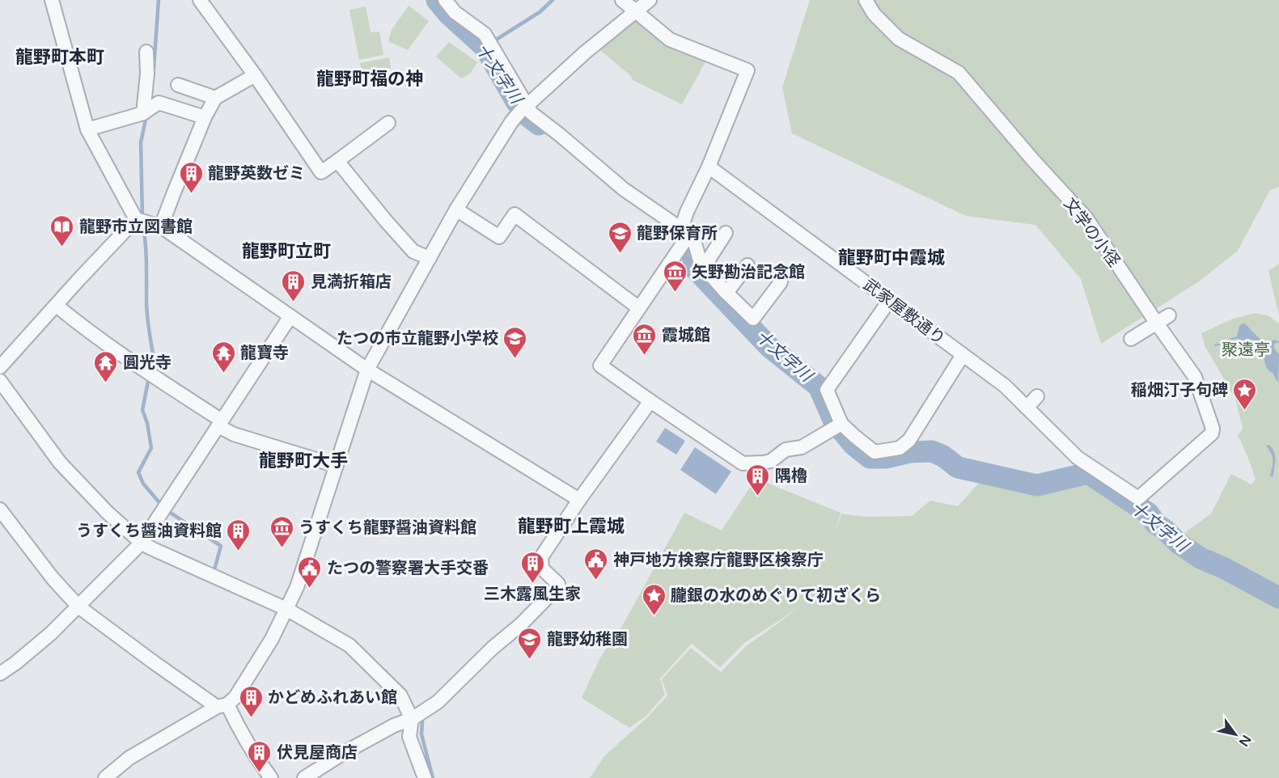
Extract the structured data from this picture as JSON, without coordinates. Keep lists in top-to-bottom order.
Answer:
{
  "streets": {
    "street": ["文学の小径", "武家屋敷通り"]
  },
  "crossings": [
    ["文学の小径", "武家屋敷通り"]
  ],
  "districts": [
    "龍野町本町",
    "龍野町福の神",
    "龍野町立町",
    "龍野町中霞城",
    "龍野町大手",
    "龍野町上霞城"
  ],
  "water": ["十文字川"],
  "parks": ["聚遠亭"],
  "places": {
    "building": [
      "龍野英数ゼミ",
      "見満折箱店",
      "隅櫓",
      "うすくち醤油資料館",
      "三木露風生家",
      "かどめふれあい館",
      "伏見屋商店"
    ],
    "library": ["龍野市立図書館"],
    "school or university": ["龍野保育所", "たつの市立龍野小学校", "龍野幼稚園"],
    "museum": ["矢野勘治記念館", "霞城館", "うすくち龍野醤油資料館"],
    "temple": ["龍寶寺", "圓光寺"],
    "place": ["稲畑汀子句碑", "朧銀の水のめぐりて初ざくら"],
    "public building": ["神戸地方検察庁龍野区検察庁", "たつの警察署大手交番"]
  },
  "north": "bottom right"
}
